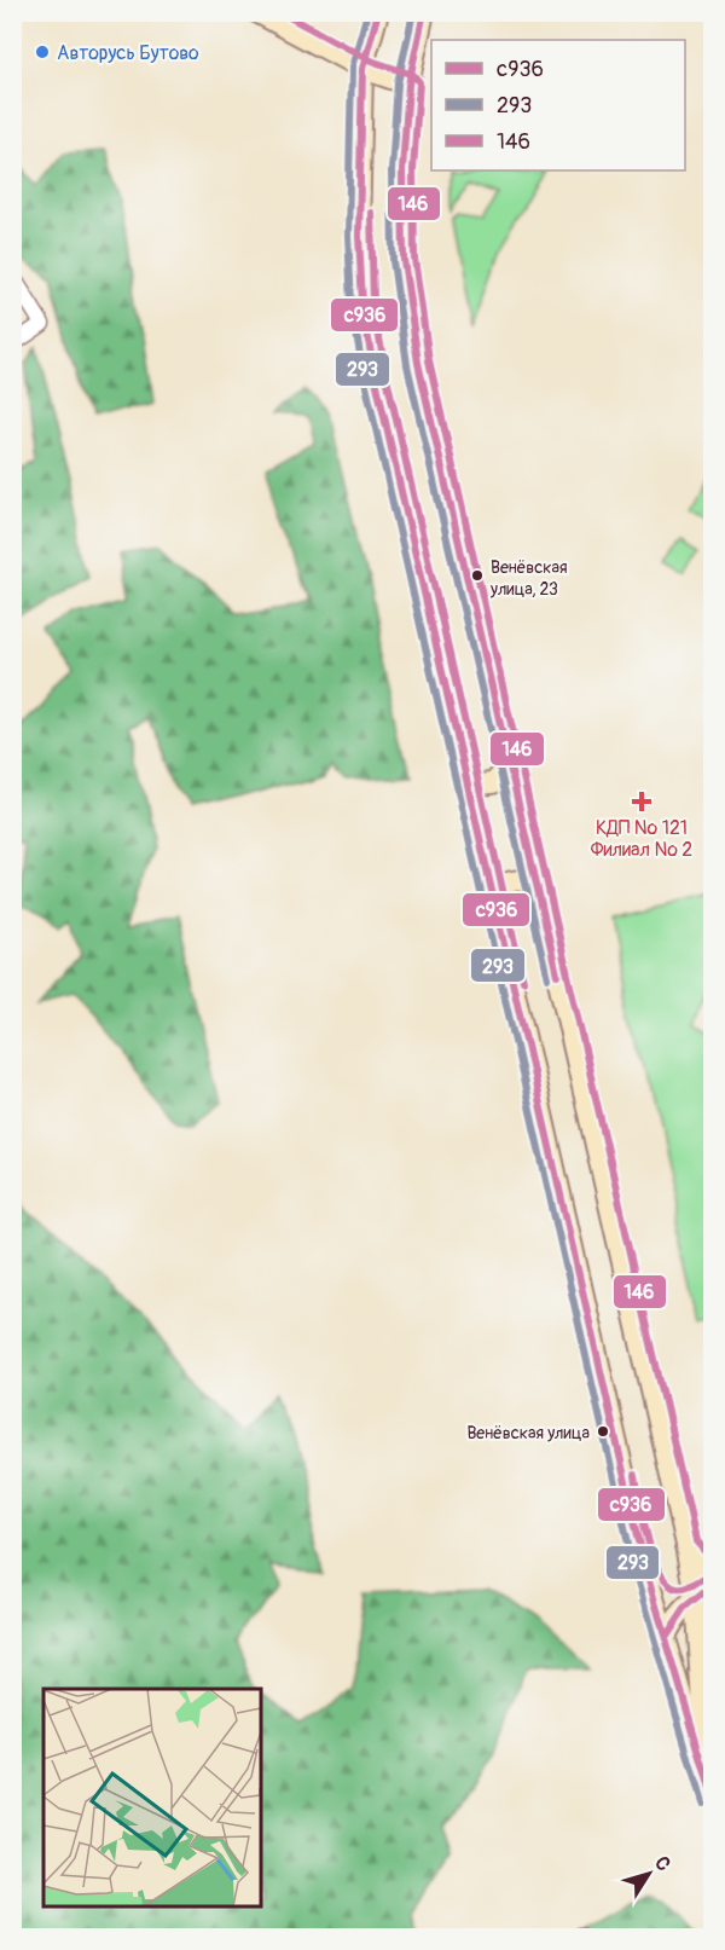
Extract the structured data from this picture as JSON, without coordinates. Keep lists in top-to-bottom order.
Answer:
{
  "places": {
    "other": ["Авторусь Бутово", "Венёвская улица, 23", "Венёвская улица"],
    "health": ["КДП № 121 Филиал № 2"]
  },
  "lines": ["transit line с936", "transit line 293", "transit line 146"],
  "legend": ["с936", "293", "146"],
  "north": "top right"
}
